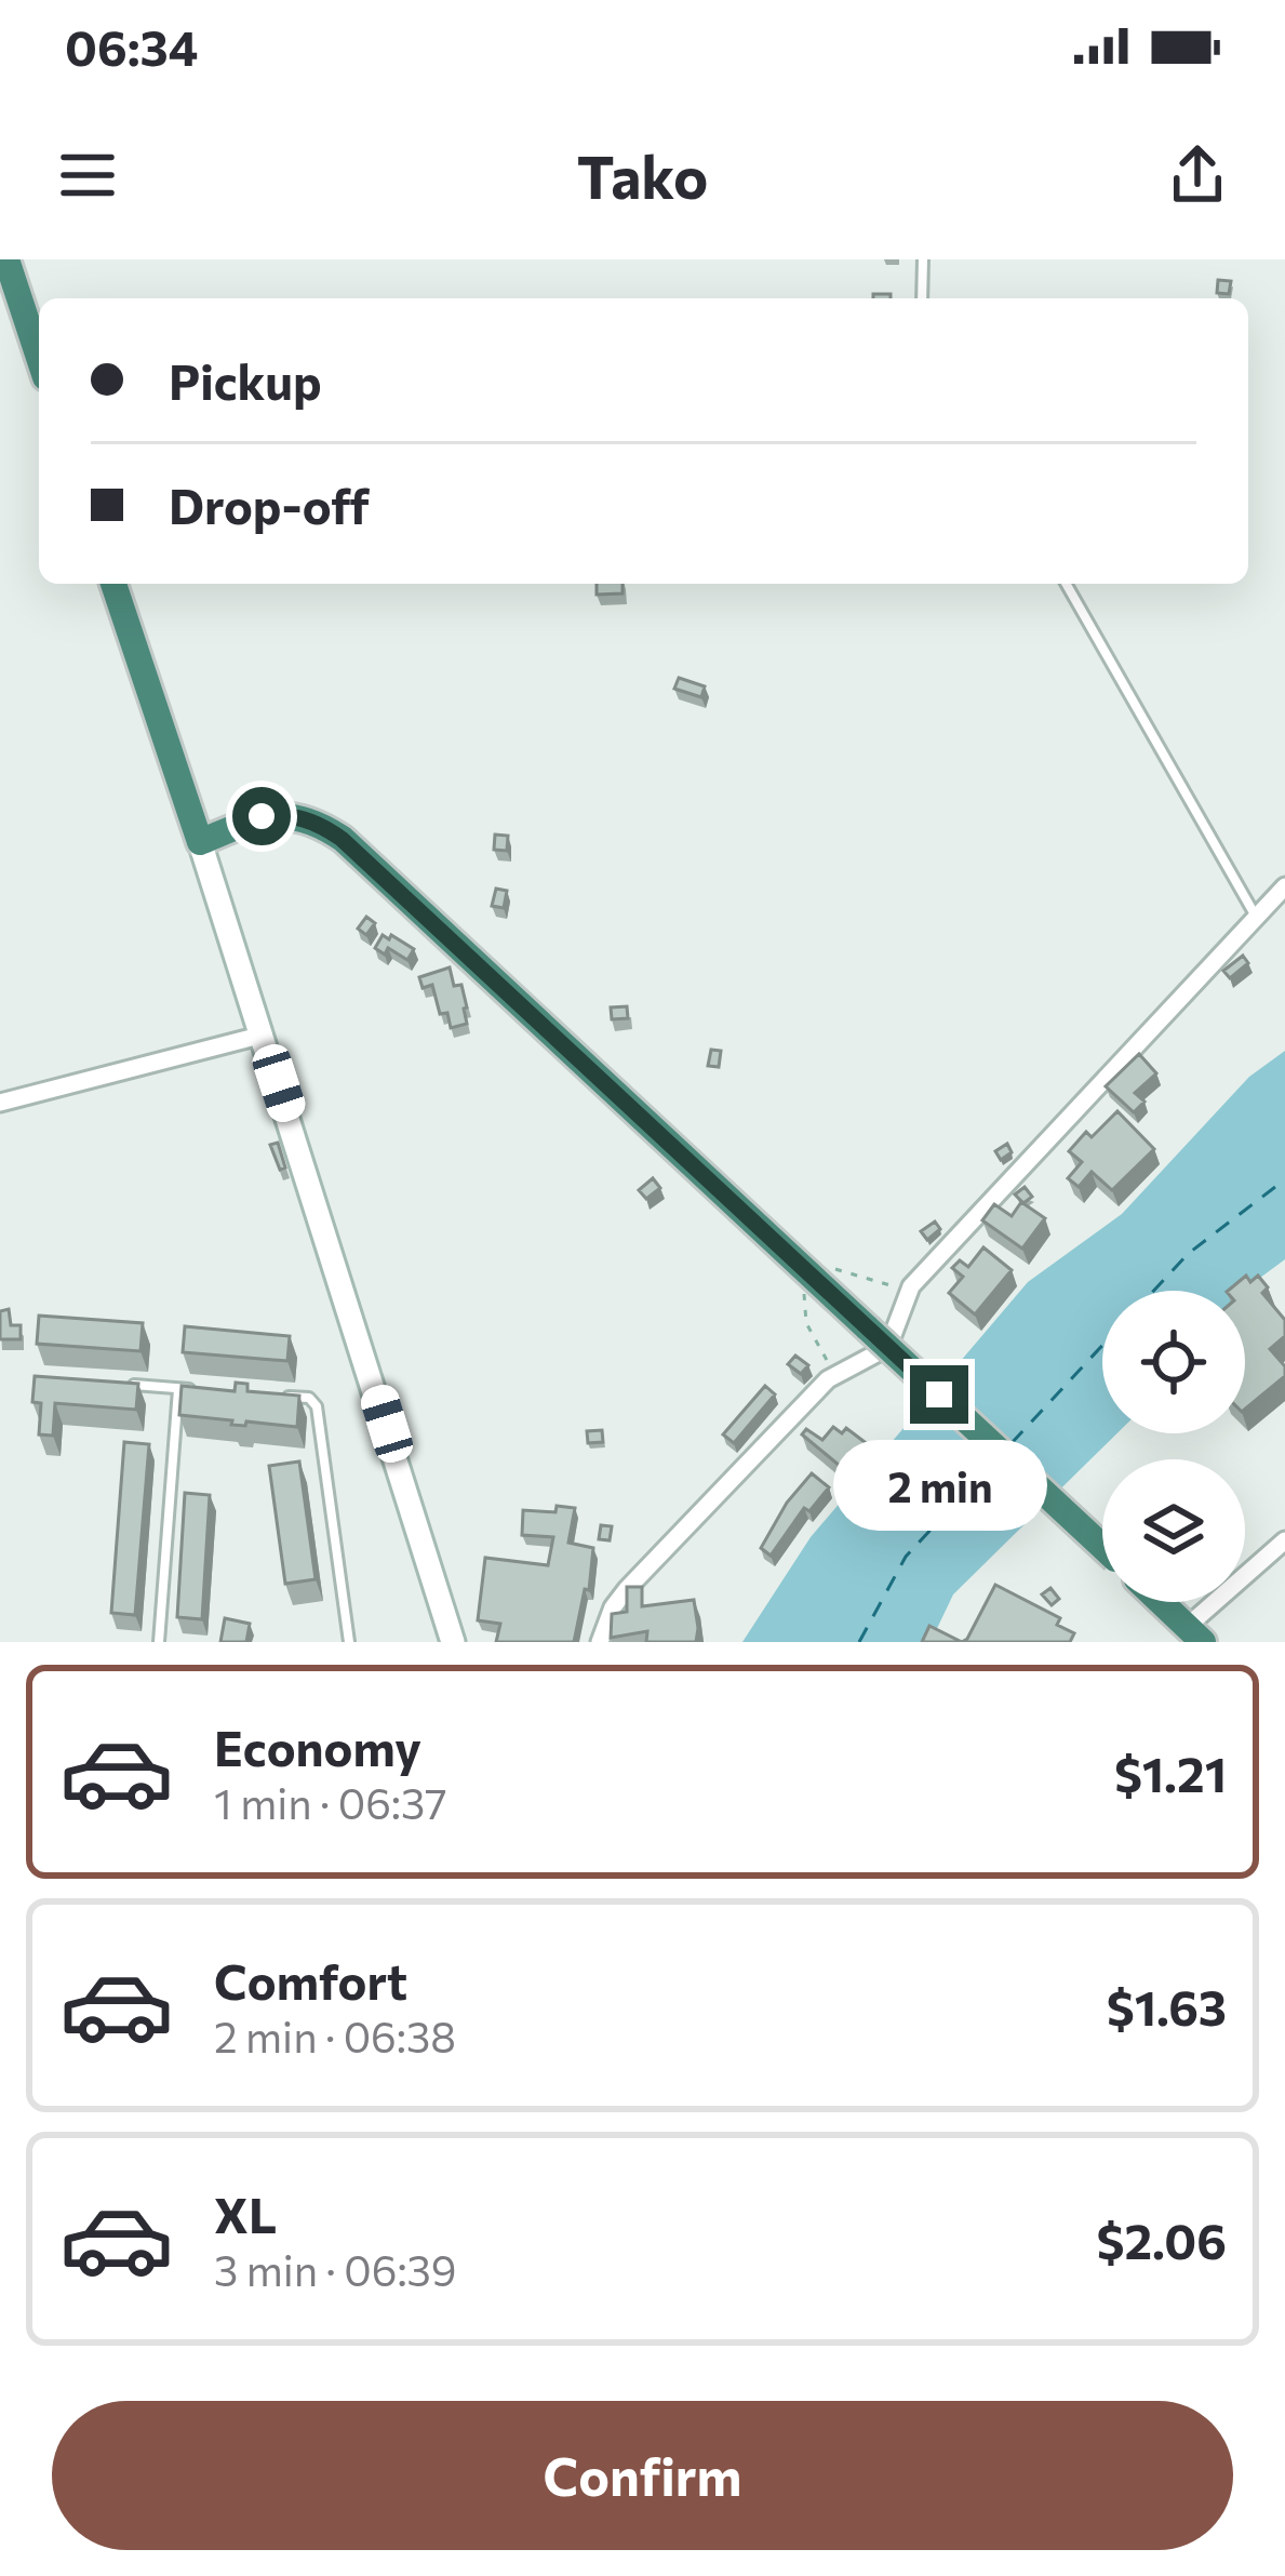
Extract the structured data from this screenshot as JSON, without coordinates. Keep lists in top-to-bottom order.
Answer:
{
  "page": {
    "status": "06:34",
    "header": "Tako",
    "banner": ["Pickup", "Drop-off"],
    "bubble": "2 min",
    "list": [
      {
        "name": "Economy",
        "note": "1 min · 06:37",
        "value": "$1.21"
      },
      {
        "name": "Comfort",
        "note": "2 min · 06:38",
        "value": "$1.63"
      },
      {
        "name": "XL",
        "note": "3 min · 06:39",
        "value": "$2.06"
      }
    ],
    "buttons": "Confirm"
  }
}
